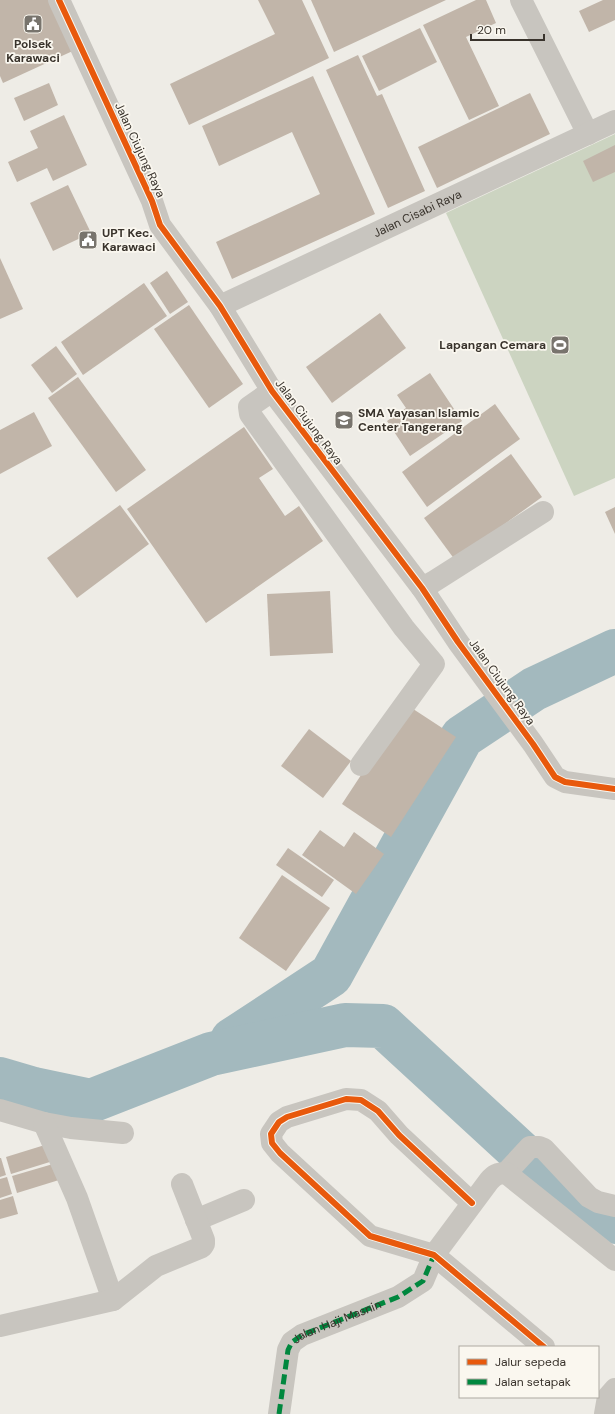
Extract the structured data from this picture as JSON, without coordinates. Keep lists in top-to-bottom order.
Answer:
{
  "streets": {
    "street": ["Jalan Ciujung Raya", "Jalan Cisabi Raya", "Jalan Haji Masnin"]
  },
  "crossings": [
    ["Jalan Ciujung Raya", "Jalan Cisabi Raya"]
  ],
  "places": {
    "public building": ["Polsek Karawaci", "UPT Kec. Karawaci"],
    "sports": ["Lapangan Cemara"],
    "school or university": ["SMA Yayasan Islamic Center Tangerang"]
  },
  "legend": ["Jalur sepeda", "Jalan setapak"],
  "scale_bar": "20 m"
}
